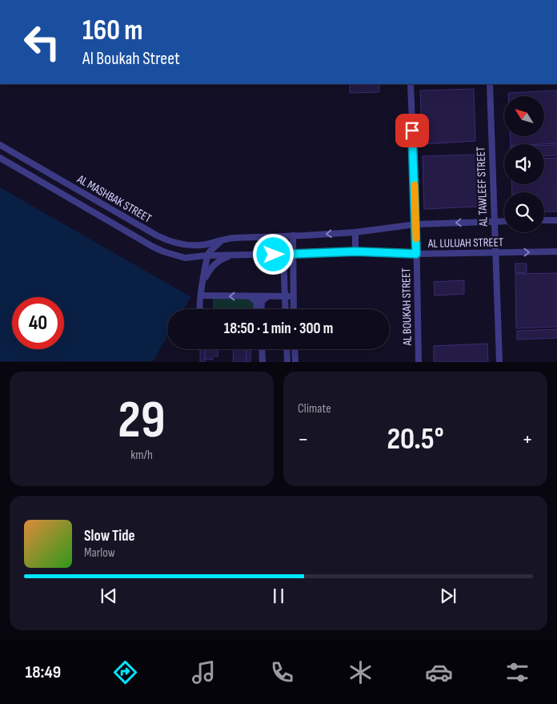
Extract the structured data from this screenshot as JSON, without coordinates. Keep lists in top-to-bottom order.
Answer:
{
  "streets": {
    "street": [
      "AL TAWLEEF STREET",
      "AL MASHBAK STREET",
      "AL LULUAH STREET",
      "AL BOUKAH STREET"
    ]
  },
  "crossings": [
    ["AL TAWLEEF STREET", "AL LULUAH STREET"],
    ["AL MASHBAK STREET", "AL LULUAH STREET"],
    ["AL LULUAH STREET", "AL BOUKAH STREET"]
  ],
  "north": "top left",
  "page": {
    "turn": ["160 m", "Al Boukah Street"],
    "limit": "40",
    "trip": "18:50 · 1 min · 300 m",
    "tile": [
      ["29", "km/h"],
      "Climate"
    ],
    "heat": ["−", "20.5°", "+"],
    "song": ["Slow Tide", "Marlow"],
    "tabs": "18:49"
  }
}
